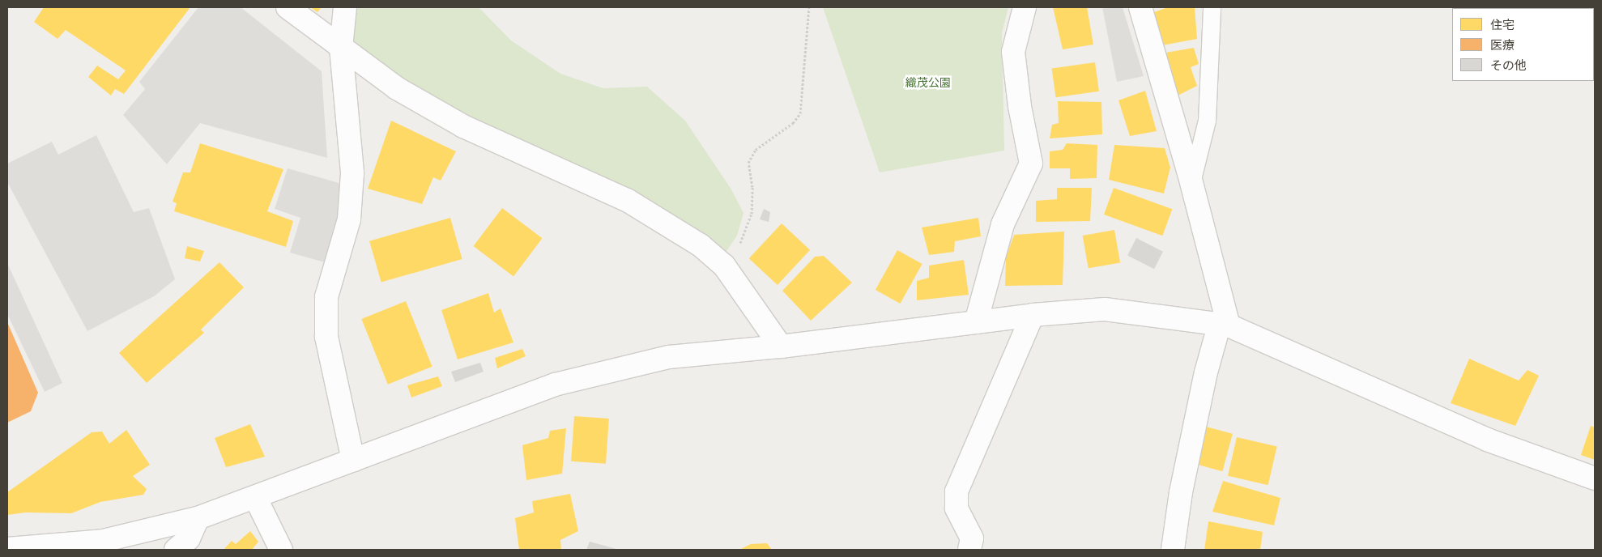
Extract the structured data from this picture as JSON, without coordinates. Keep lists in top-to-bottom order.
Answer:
{
  "parks": ["織茂公園"],
  "legend": ["住宅", "医療", "その他"]
}
